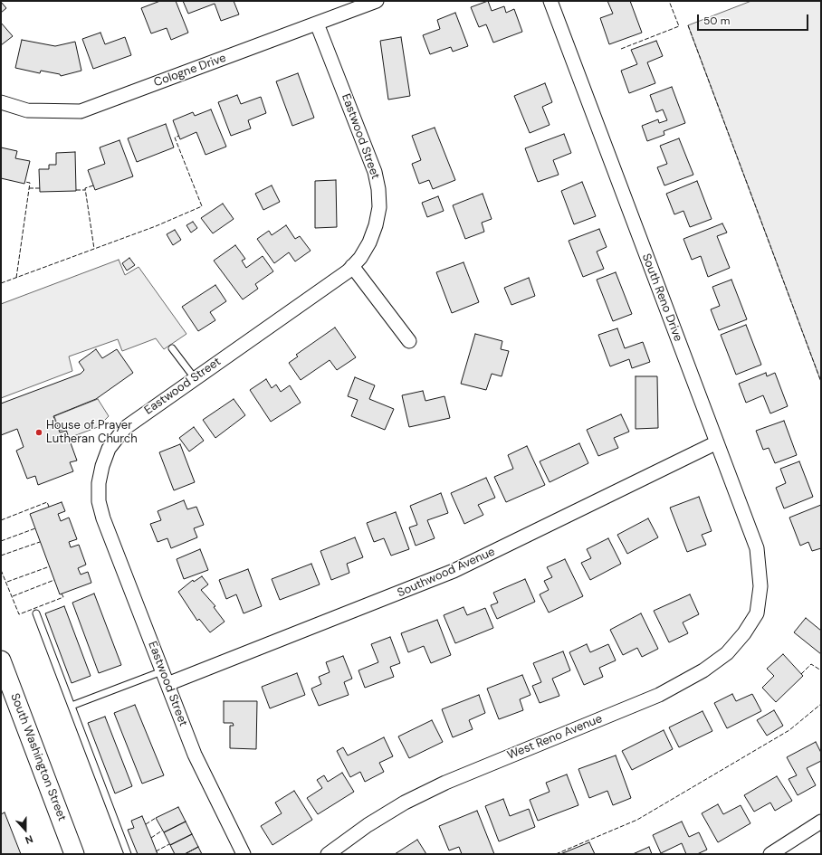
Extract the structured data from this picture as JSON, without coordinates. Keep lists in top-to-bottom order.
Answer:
{
  "streets": {
    "street": [
      "Cologne Drive",
      "Eastwood Street",
      "South Reno Drive",
      "Southwood Avenue",
      "West Reno Avenue",
      "South Washington Street"
    ]
  },
  "crossings": [
    ["Cologne Drive", "Eastwood Street"],
    ["Eastwood Street", "Southwood Avenue"],
    ["South Reno Drive", "Southwood Avenue"],
    ["South Reno Drive", "West Reno Avenue"]
  ],
  "places": ["House of Prayer Lutheran Church"],
  "scale_bar": "50 m",
  "north": "bottom"
}
